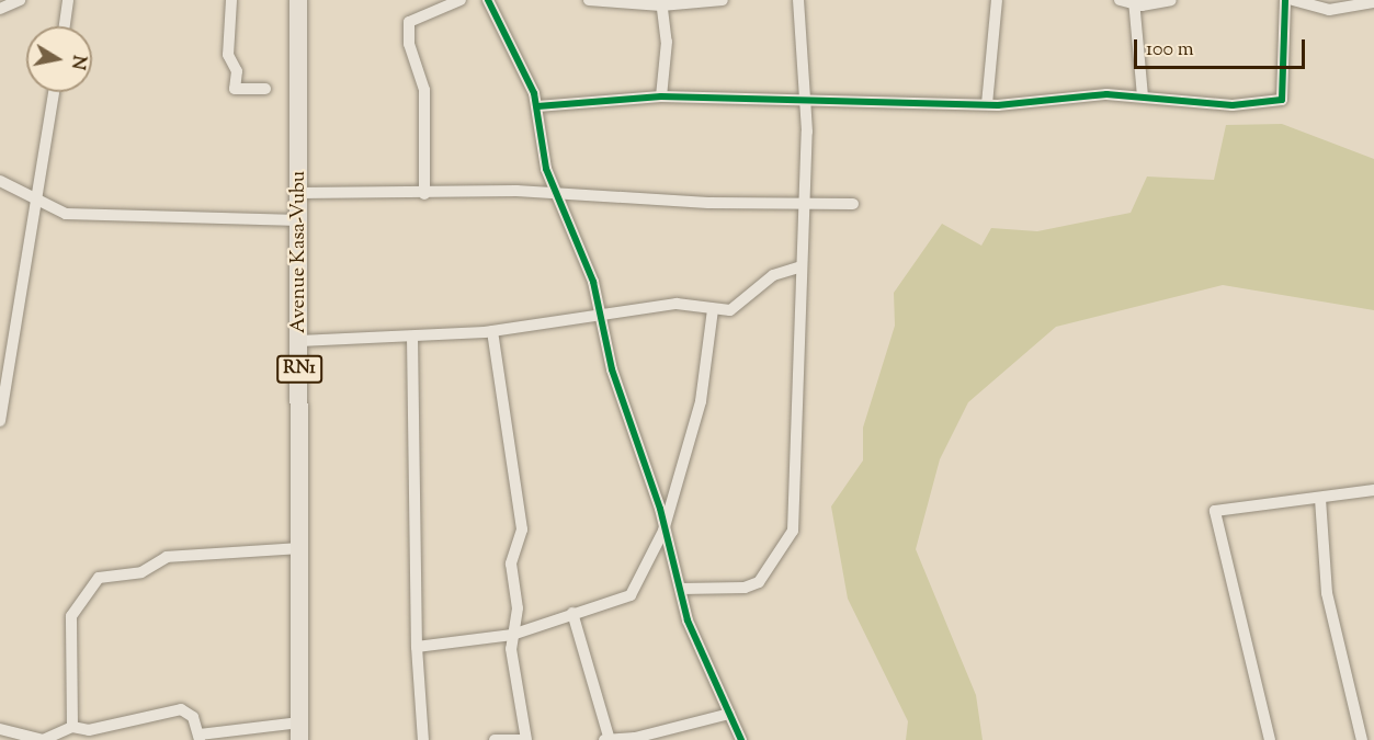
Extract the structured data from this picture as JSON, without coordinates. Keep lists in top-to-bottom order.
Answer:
{
  "streets": {
    "highway": ["Avenue Kasa-Vubu", "RN1"]
  },
  "scale_bar": "100 m",
  "north": "right"
}
